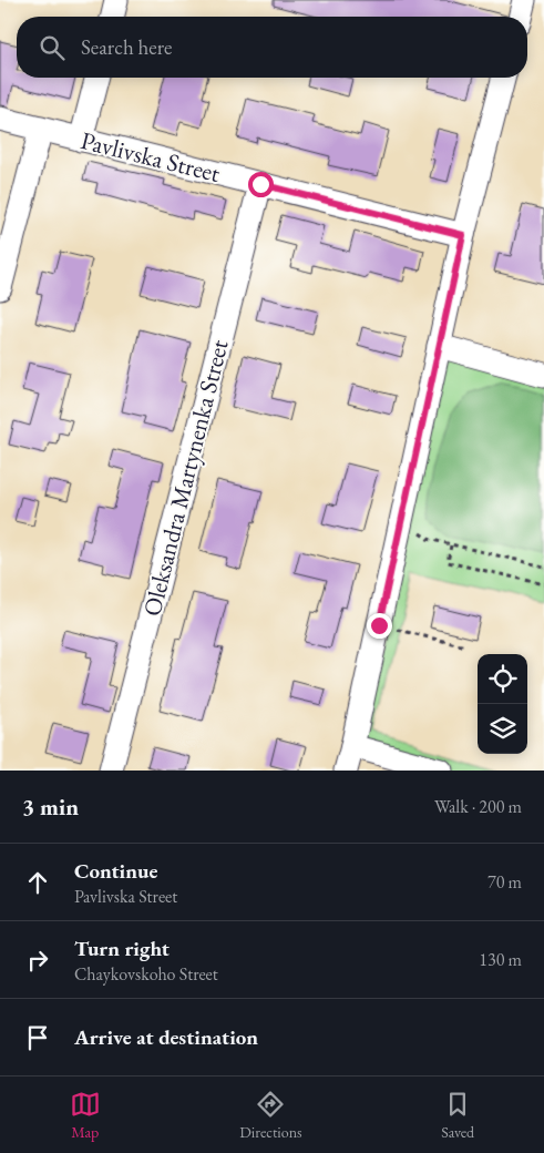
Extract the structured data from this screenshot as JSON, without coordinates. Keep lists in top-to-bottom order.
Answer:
{
  "streets": {
    "street": ["Pavlivska Street", "Oleksandra Martynenka Street"]
  },
  "crossings": [
    ["Pavlivska Street", "Oleksandra Martynenka Street"]
  ],
  "page": {
    "search": "Search here",
    "heading": ["3 min", "Walk · 200 m"],
    "list": [
      ["Continue", "Pavlivska Street", "70 m"],
      ["Turn right", "Chaykovskoho Street", "130 m"],
      "Arrive at destination"
    ],
    "nav": ["Map", "Directions", "Saved"]
  }
}
